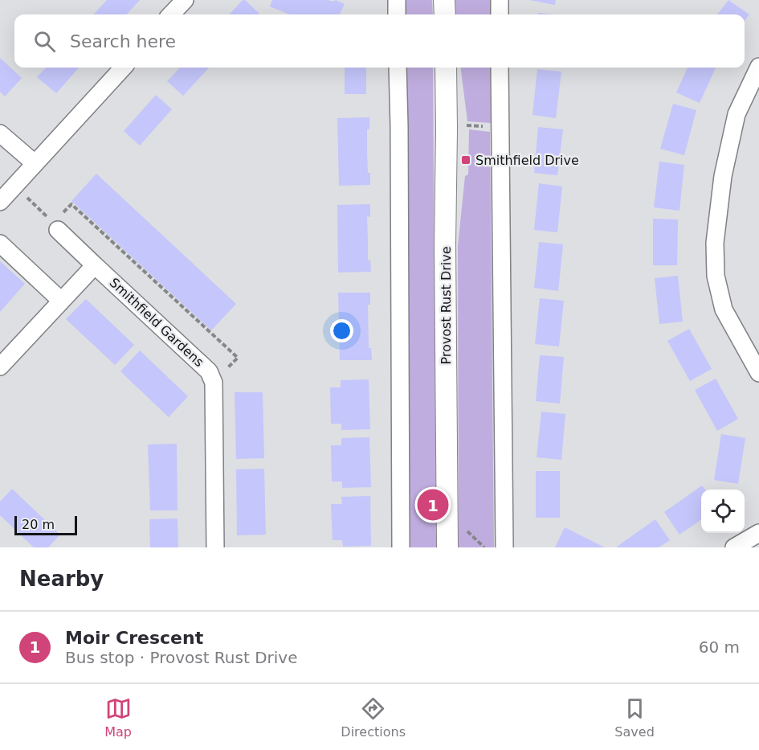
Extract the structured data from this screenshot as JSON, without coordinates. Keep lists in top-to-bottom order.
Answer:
{
  "streets": {
    "street": ["Provost Rust Drive", "Smithfield Gardens"]
  },
  "places": {
    "transit": ["Smithfield Drive"]
  },
  "scale_bar": "20 m",
  "page": {
    "search": "Search here",
    "pins": "1",
    "scale": "20 m",
    "heading": "Nearby",
    "list": [
      {
        "mark": "1",
        "name": "Moir Crescent",
        "note": "Bus stop · Provost Rust Drive",
        "value": "60 m"
      }
    ],
    "nav": ["Map", "Directions", "Saved"]
  }
}
